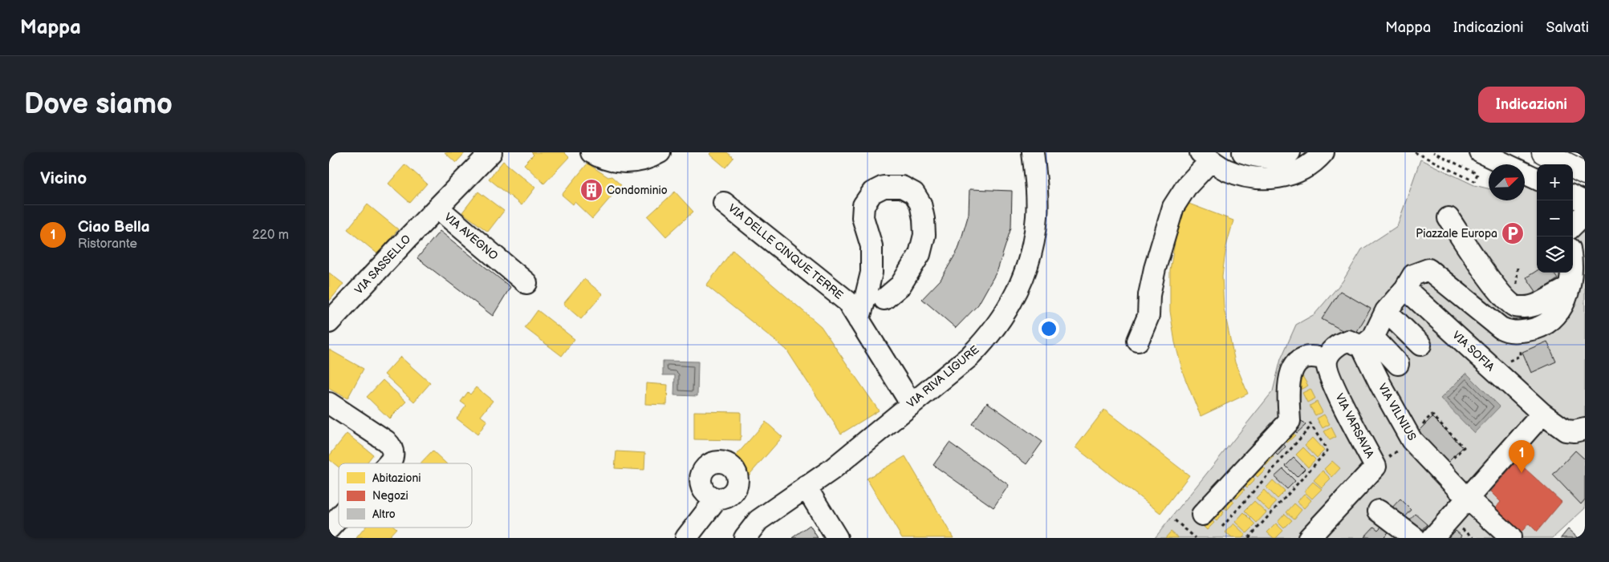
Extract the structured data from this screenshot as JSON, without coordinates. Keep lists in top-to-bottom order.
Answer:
{
  "streets": {
    "street": [
      "VIA AVEGNO",
      "VIA DELLE CINQUE TERRE",
      "VIA SASSELLO",
      "VIA SOFIA",
      "VIA RIVA LIGURE",
      "VIA VILNIUS",
      "VIA VARSAVIA"
    ]
  },
  "crossings": [
    ["VIA AVEGNO", "VIA SASSELLO"],
    ["VIA DELLE CINQUE TERRE", "VIA RIVA LIGURE"]
  ],
  "places": {
    "building": ["Condominio"],
    "parking": ["Piazzale Europa"]
  },
  "legend": ["Abitazioni", "Negozi", "Altro"],
  "north": "top right",
  "page": {
    "header": "Mappa",
    "nav": ["Mappa", "Indicazioni", "Salvati"],
    "buttons": "Indicazioni",
    "title": "Dove siamo",
    "heading": "Vicino",
    "map_buttons": ["+", "−"],
    "list": [
      {
        "mark": "1",
        "name": "Ciao Bella",
        "note": "Ristorante",
        "value": "220 m"
      }
    ],
    "pins": "1"
  }
}
